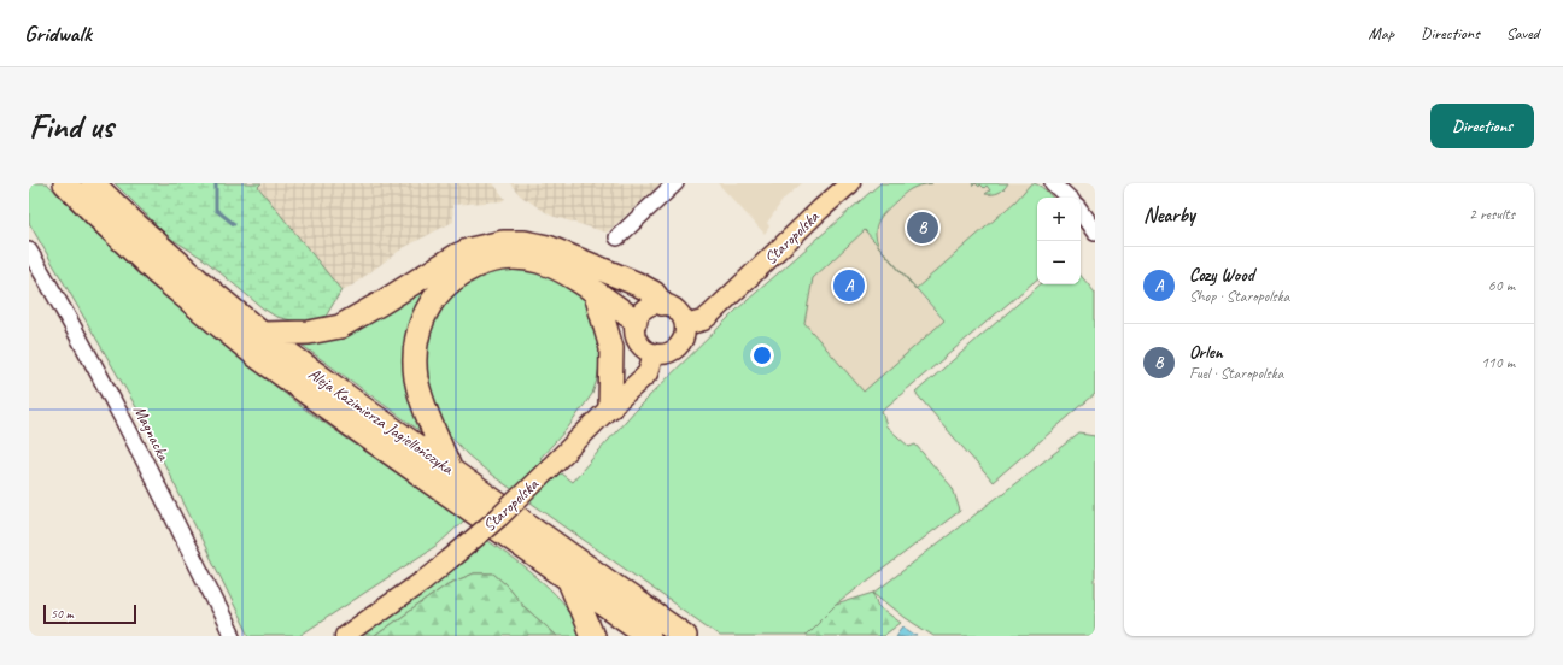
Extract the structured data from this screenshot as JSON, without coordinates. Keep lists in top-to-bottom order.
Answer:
{
  "streets": {
    "highway": ["Aleja Kazimierza Jagiellończyka"],
    "main road": ["Staropolska"],
    "street": ["Magnacka"]
  },
  "scale_bar": "50 m",
  "page": {
    "header": "Gridwalk",
    "nav": ["Map", "Directions", "Saved"],
    "buttons": "Directions",
    "title": "Find us",
    "heading": ["Nearby", "2 results"],
    "map_buttons": ["+", "−"],
    "pins": ["B", "A"],
    "list": [
      {
        "mark": "A",
        "name": "Cozy Wood",
        "note": "Shop · Staropolska",
        "value": "60 m"
      },
      {
        "mark": "B",
        "name": "Orlen",
        "note": "Fuel · Staropolska",
        "value": "110 m"
      }
    ],
    "scale": "50 m"
  }
}
